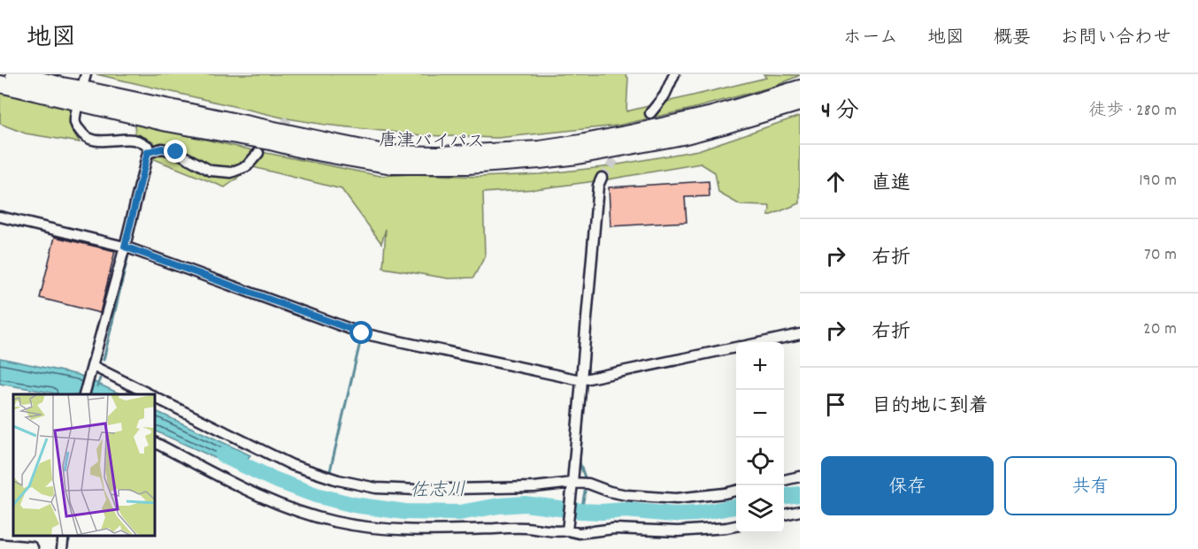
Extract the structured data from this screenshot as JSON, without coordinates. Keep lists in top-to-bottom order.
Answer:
{
  "streets": {
    "highway": ["唐津バイパス"]
  },
  "water": ["佐志川"],
  "page": {
    "header": "地図",
    "nav": [
      "ホーム",
      "地図",
      "概要",
      "お問い合わせ"
    ],
    "heading": ["4 分", "徒歩 · 280 m"],
    "list": [
      ["直進", "190 m"],
      ["右折", "70 m"],
      ["右折", "20 m"],
      "目的地に到着"
    ],
    "map_buttons": ["+", "−"],
    "buttons": ["保存", "共有"]
  }
}
